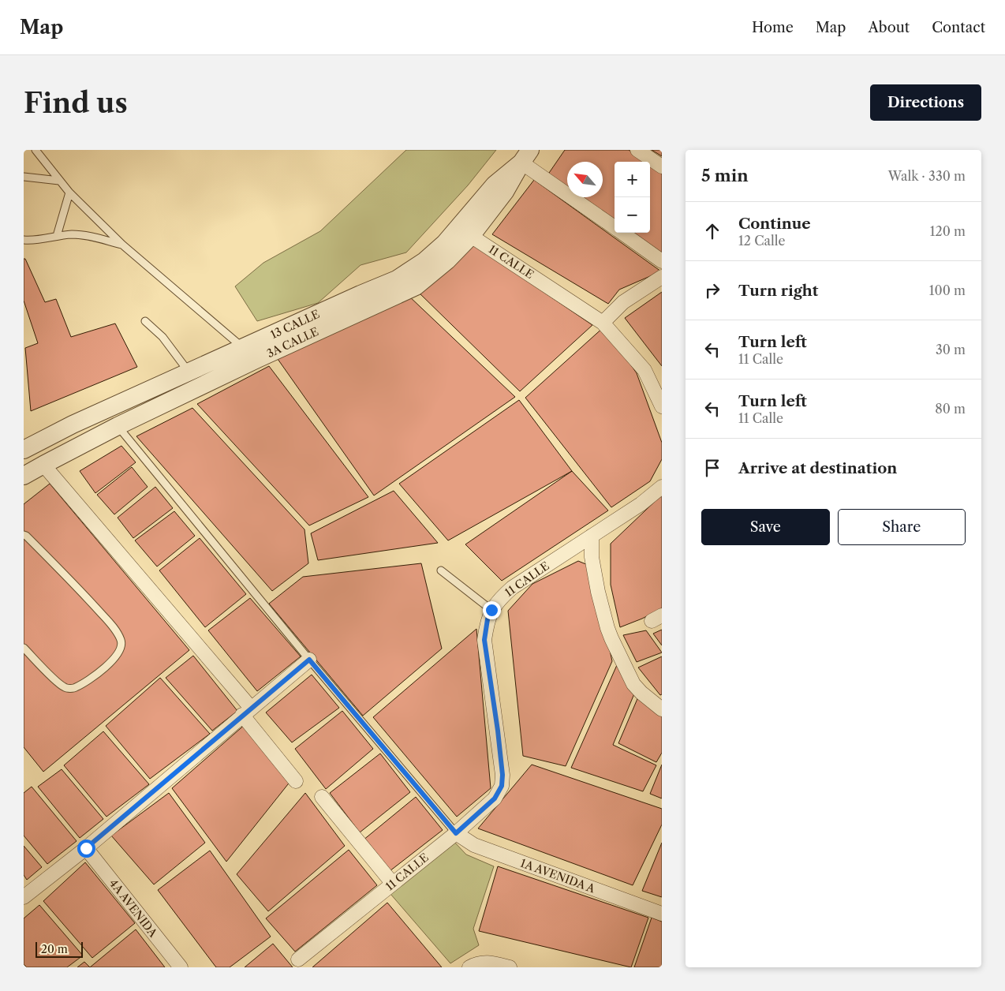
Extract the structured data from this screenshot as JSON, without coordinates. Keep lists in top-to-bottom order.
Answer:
{
  "streets": {
    "street": [
      "11 CALLE",
      "13 CALLE",
      "3A CALLE",
      "1A AVENIDA A",
      "4A AVENIDA"
    ]
  },
  "crossings": [
    ["11 CALLE", "1A AVENIDA A"],
    ["13 CALLE", "3A CALLE"]
  ],
  "scale_bar": "20 m",
  "north": "top left",
  "page": {
    "header": "Map",
    "nav": [
      "Home",
      "Map",
      "About",
      "Contact"
    ],
    "buttons": [
      "Directions",
      ["Save", "Share"]
    ],
    "title": "Find us",
    "heading": ["5 min", "Walk · 330 m"],
    "map_buttons": ["+", "−"],
    "list": [
      ["Continue", "12 Calle", "120 m"],
      ["Turn right", "100 m"],
      ["Turn left", "11 Calle", "30 m"],
      ["Turn left", "11 Calle", "80 m"],
      "Arrive at destination"
    ],
    "scale": "20 m"
  }
}
